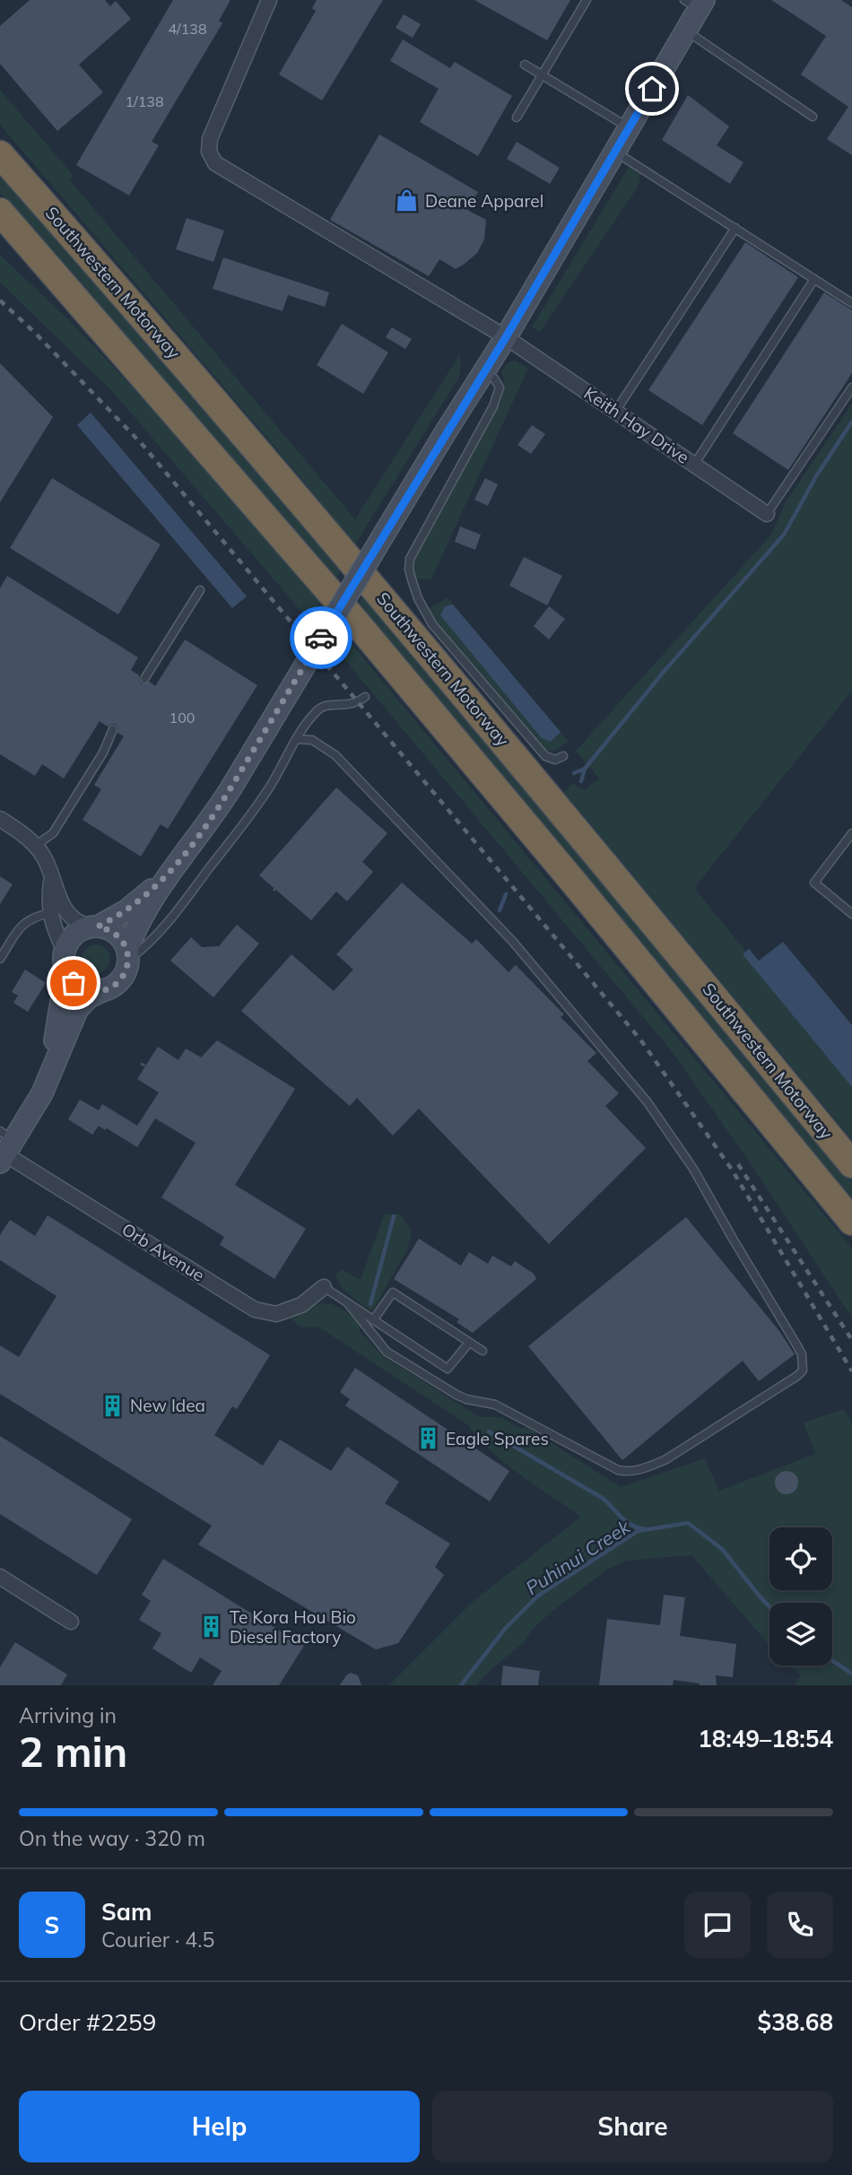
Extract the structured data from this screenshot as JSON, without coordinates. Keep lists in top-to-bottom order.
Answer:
{
  "streets": {
    "highway": ["Southwestern Motorway"],
    "street": ["Keith Hay Drive", "Orb Avenue"]
  },
  "water": ["Puhinui Creek"],
  "places": {
    "shop": ["Deane Apparel"],
    "building": ["New Idea", "Eagle Spares", "Te Kora Hou Bio Diesel Factory"]
  },
  "house_numbers": ["4/138", "1/138", "100"],
  "page": {
    "heading": ["2 min", "Arriving in", "18:49–18:54"],
    "panel": [
      "Sam",
      "Courier · 4.5",
      "Order #2259",
      "$38.68"
    ],
    "bar": "On the way · 320 m",
    "round": "S",
    "buttons": ["Help", "Share"]
  }
}
